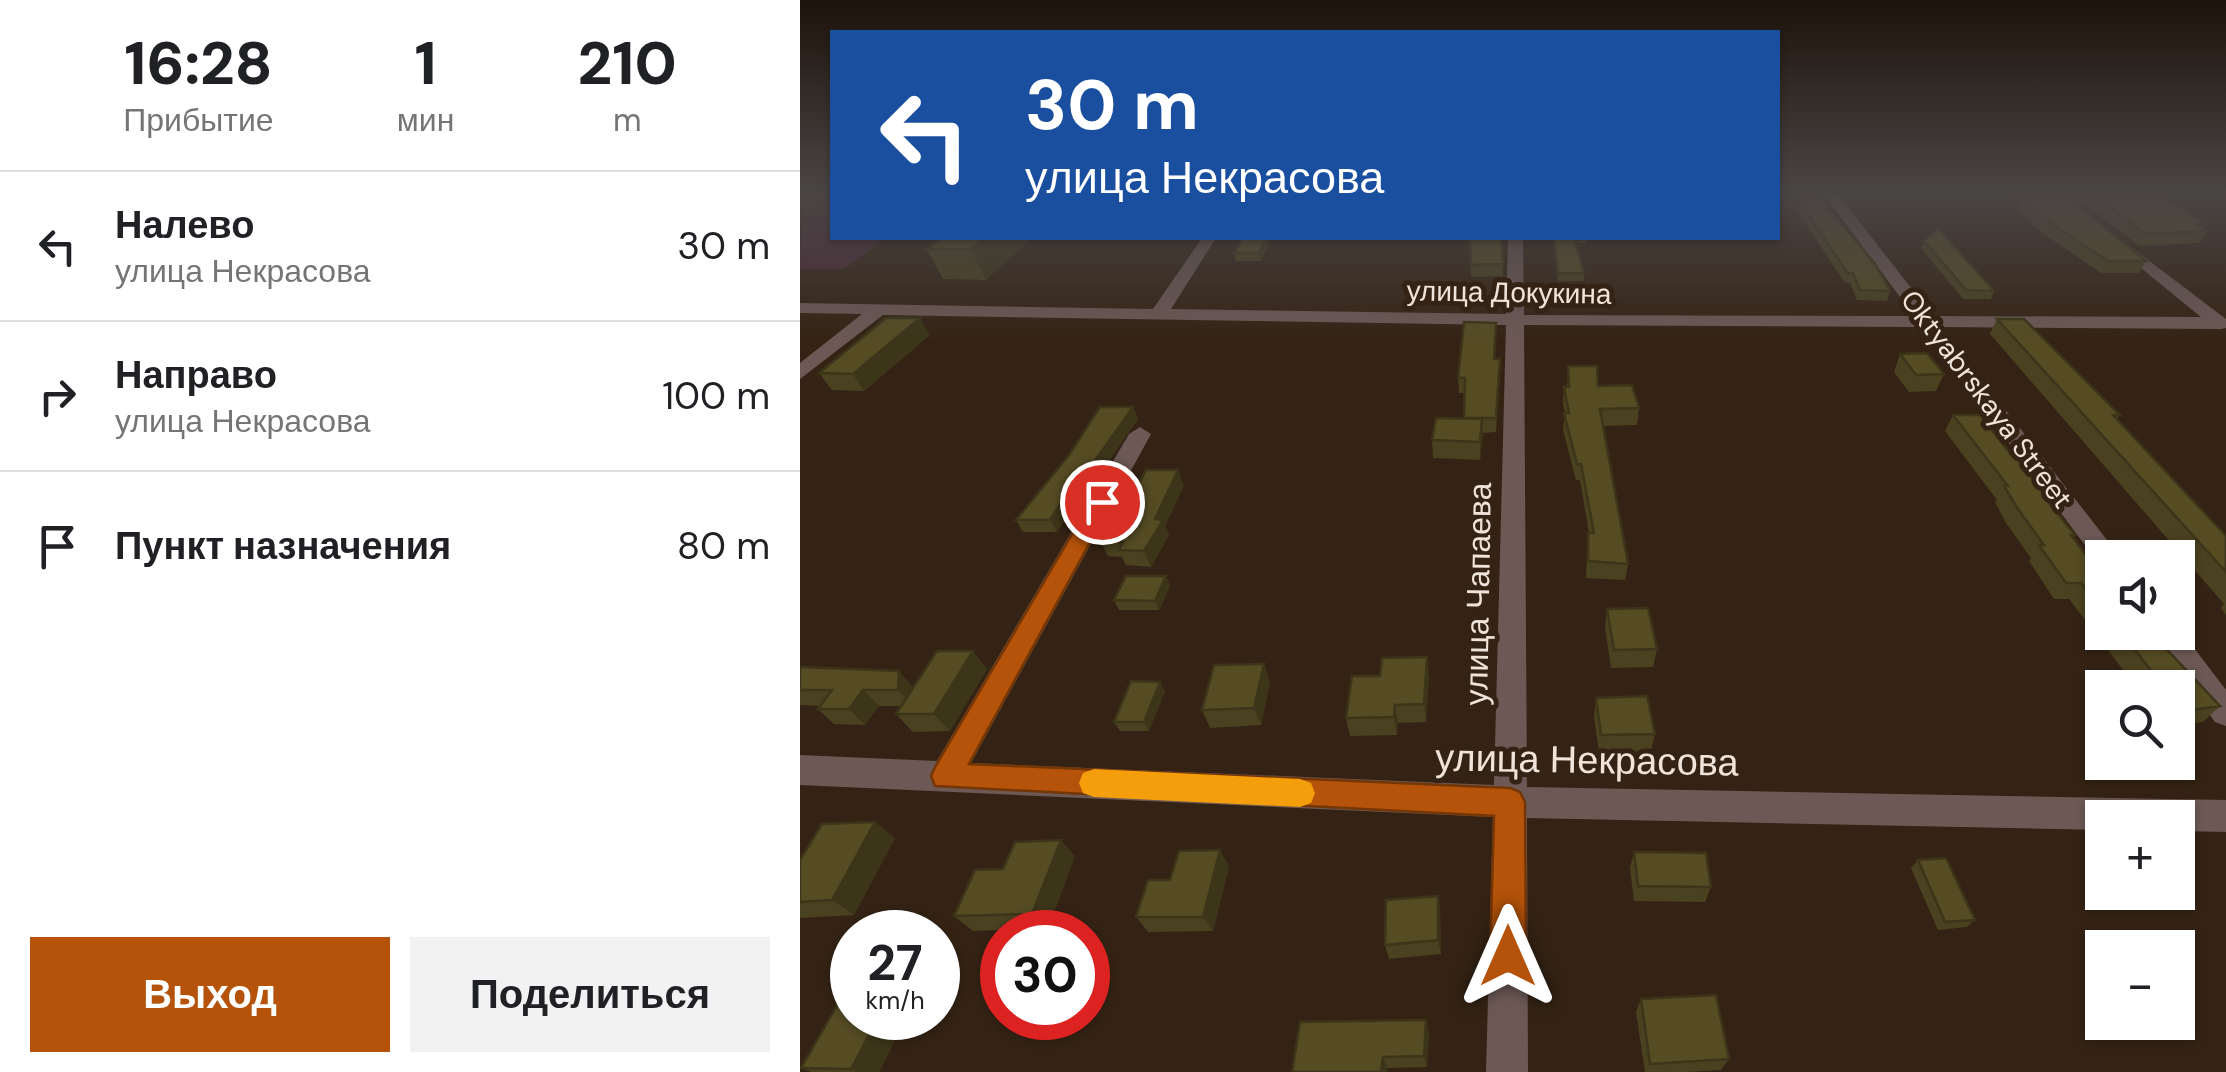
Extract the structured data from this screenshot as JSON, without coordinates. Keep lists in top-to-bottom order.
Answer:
{
  "streets": {
    "street": [
      "улица Докукина",
      "Oktyabrskaya Street",
      "улица Чапаева",
      "улица Некрасова"
    ]
  },
  "crossings": [
    ["улица Докукина", "Oktyabrskaya Street"],
    ["улица Докукина", "улица Чапаева"],
    ["улица Чапаева", "улица Некрасова"]
  ],
  "page": {
    "eta": [
      "16:28",
      "Прибытие",
      "1",
      "мин",
      "210",
      "m"
    ],
    "turn": ["30 m", "улица Некрасова"],
    "list": [
      {
        "name": "Налево",
        "note": "улица Некрасова",
        "value": "30 m"
      },
      {
        "name": "Направо",
        "note": "улица Некрасова",
        "value": "100 m"
      },
      {
        "name": "Пункт назначения",
        "value": "80 m"
      }
    ],
    "map_buttons": ["+", "−"],
    "speed": "27 km/h",
    "limit": "30",
    "buttons": ["Выход", "Поделиться"]
  }
}
